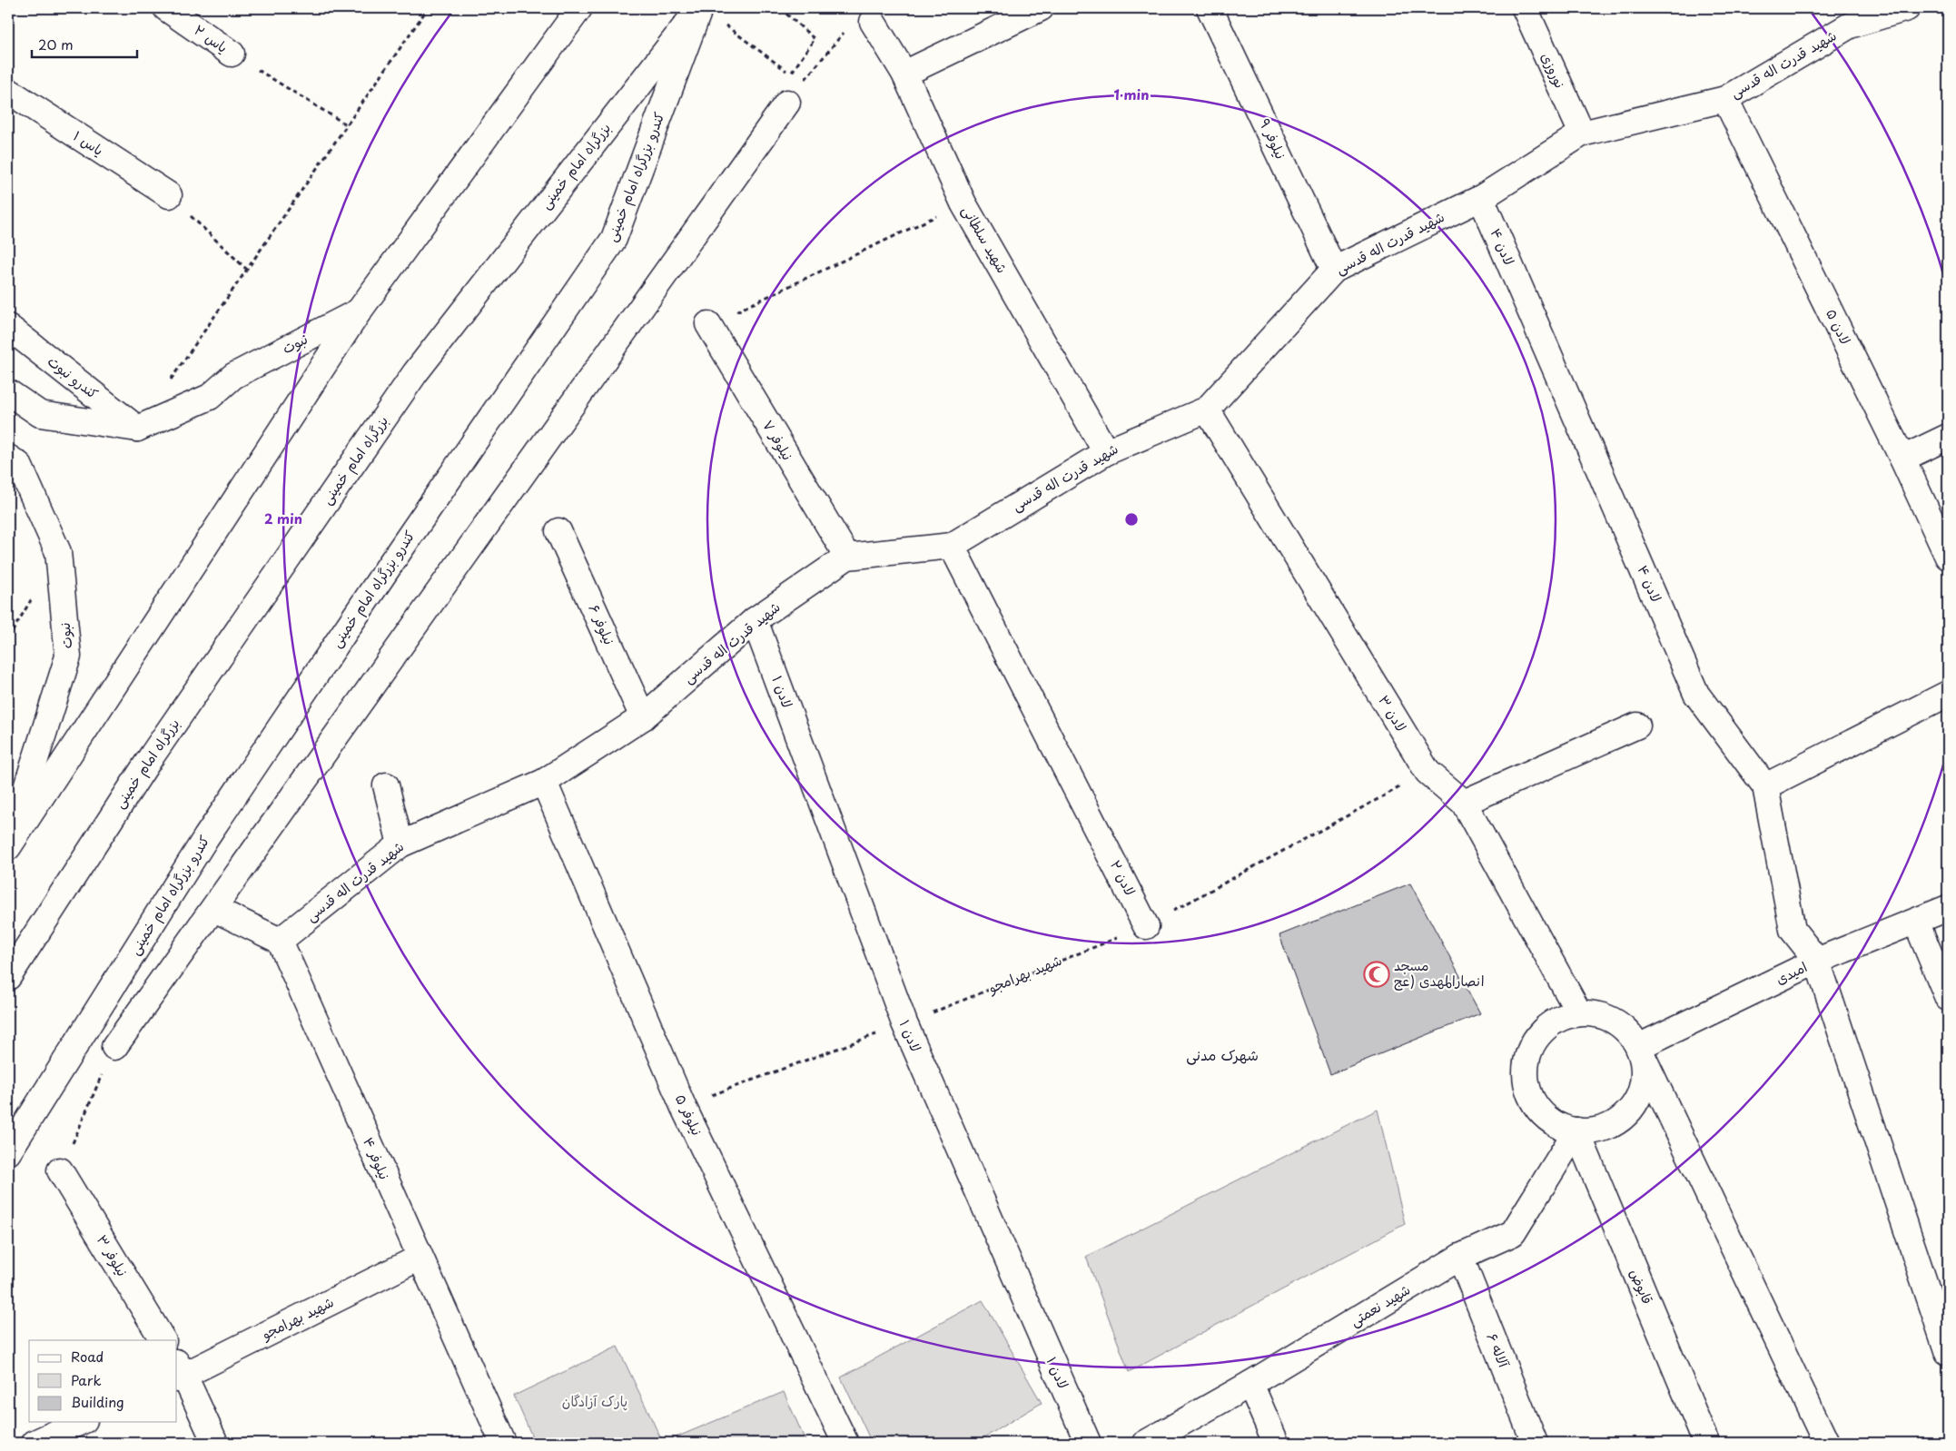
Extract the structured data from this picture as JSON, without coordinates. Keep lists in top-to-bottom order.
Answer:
{
  "streets": {
    "main road": [
      "یاس ۲",
      "شهید قدرت اله قدسی",
      "نوروزی",
      "نیلوفر ۹",
      "یاس ۱",
      "بزرگراه امام خمینی",
      "کندرو بزرگراه امام خمینی",
      "شهید سلطانی",
      "لادن ۴",
      "لادن ۵",
      "نبوت",
      "کندرو نبوت",
      "نیلوفر ۷",
      "نیلوفر ۶",
      "لادن ۱",
      "لادن ۳",
      "لادن ۲",
      "امیدی",
      "شهید بهرامجو",
      "نیلوفر ۵",
      "نیلوفر ۴",
      "نیلوفر ۳",
      "قابوض",
      "شهید نعمتی",
      "آلاله ۶"
    ]
  },
  "crossings": [
    ["شهید قدرت اله قدسی", "نوروزی"],
    ["شهید قدرت اله قدسی", "نیلوفر ۹"],
    ["شهید قدرت اله قدسی", "شهید سلطانی"],
    ["شهید قدرت اله قدسی", "لادن ۴"],
    ["شهید قدرت اله قدسی", "لادن ۵"],
    ["شهید قدرت اله قدسی", "نیلوفر ۷"],
    ["شهید قدرت اله قدسی", "نیلوفر ۶"],
    ["شهید قدرت اله قدسی", "لادن ۱"],
    ["شهید قدرت اله قدسی", "لادن ۳"],
    ["شهید قدرت اله قدسی", "لادن ۲"],
    ["شهید قدرت اله قدسی", "نیلوفر ۵"],
    ["شهید قدرت اله قدسی", "نیلوفر ۴"],
    ["بزرگراه امام خمینی", "کندرو بزرگراه امام خمینی"],
    ["لادن ۴", "امیدی"],
    ["نبوت", "کندرو نبوت"],
    ["لادن ۱", "شهید بهرامجو"],
    ["لادن ۳", "امیدی"],
    ["لادن ۳", "قابوض"],
    ["لادن ۳", "شهید نعمتی"],
    ["لادن ۲", "شهید بهرامجو"],
    ["امیدی", "قابوض"],
    ["امیدی", "شهید نعمتی"],
    ["شهید بهرامجو", "نیلوفر ۵"],
    ["شهید بهرامجو", "نیلوفر ۴"],
    ["قابوض", "شهید نعمتی"],
    ["شهید نعمتی", "آلاله ۶"]
  ],
  "districts": ["شهرک مدنی"],
  "parks": ["پارک آزادگان"],
  "places": {
    "mosque": ["مسجد انصارالمهدی (عج"]
  },
  "legend": ["Road", "Park", "Building"],
  "scale_bar": "20 m",
  "rings": ["1 min", "2 min"]
}
